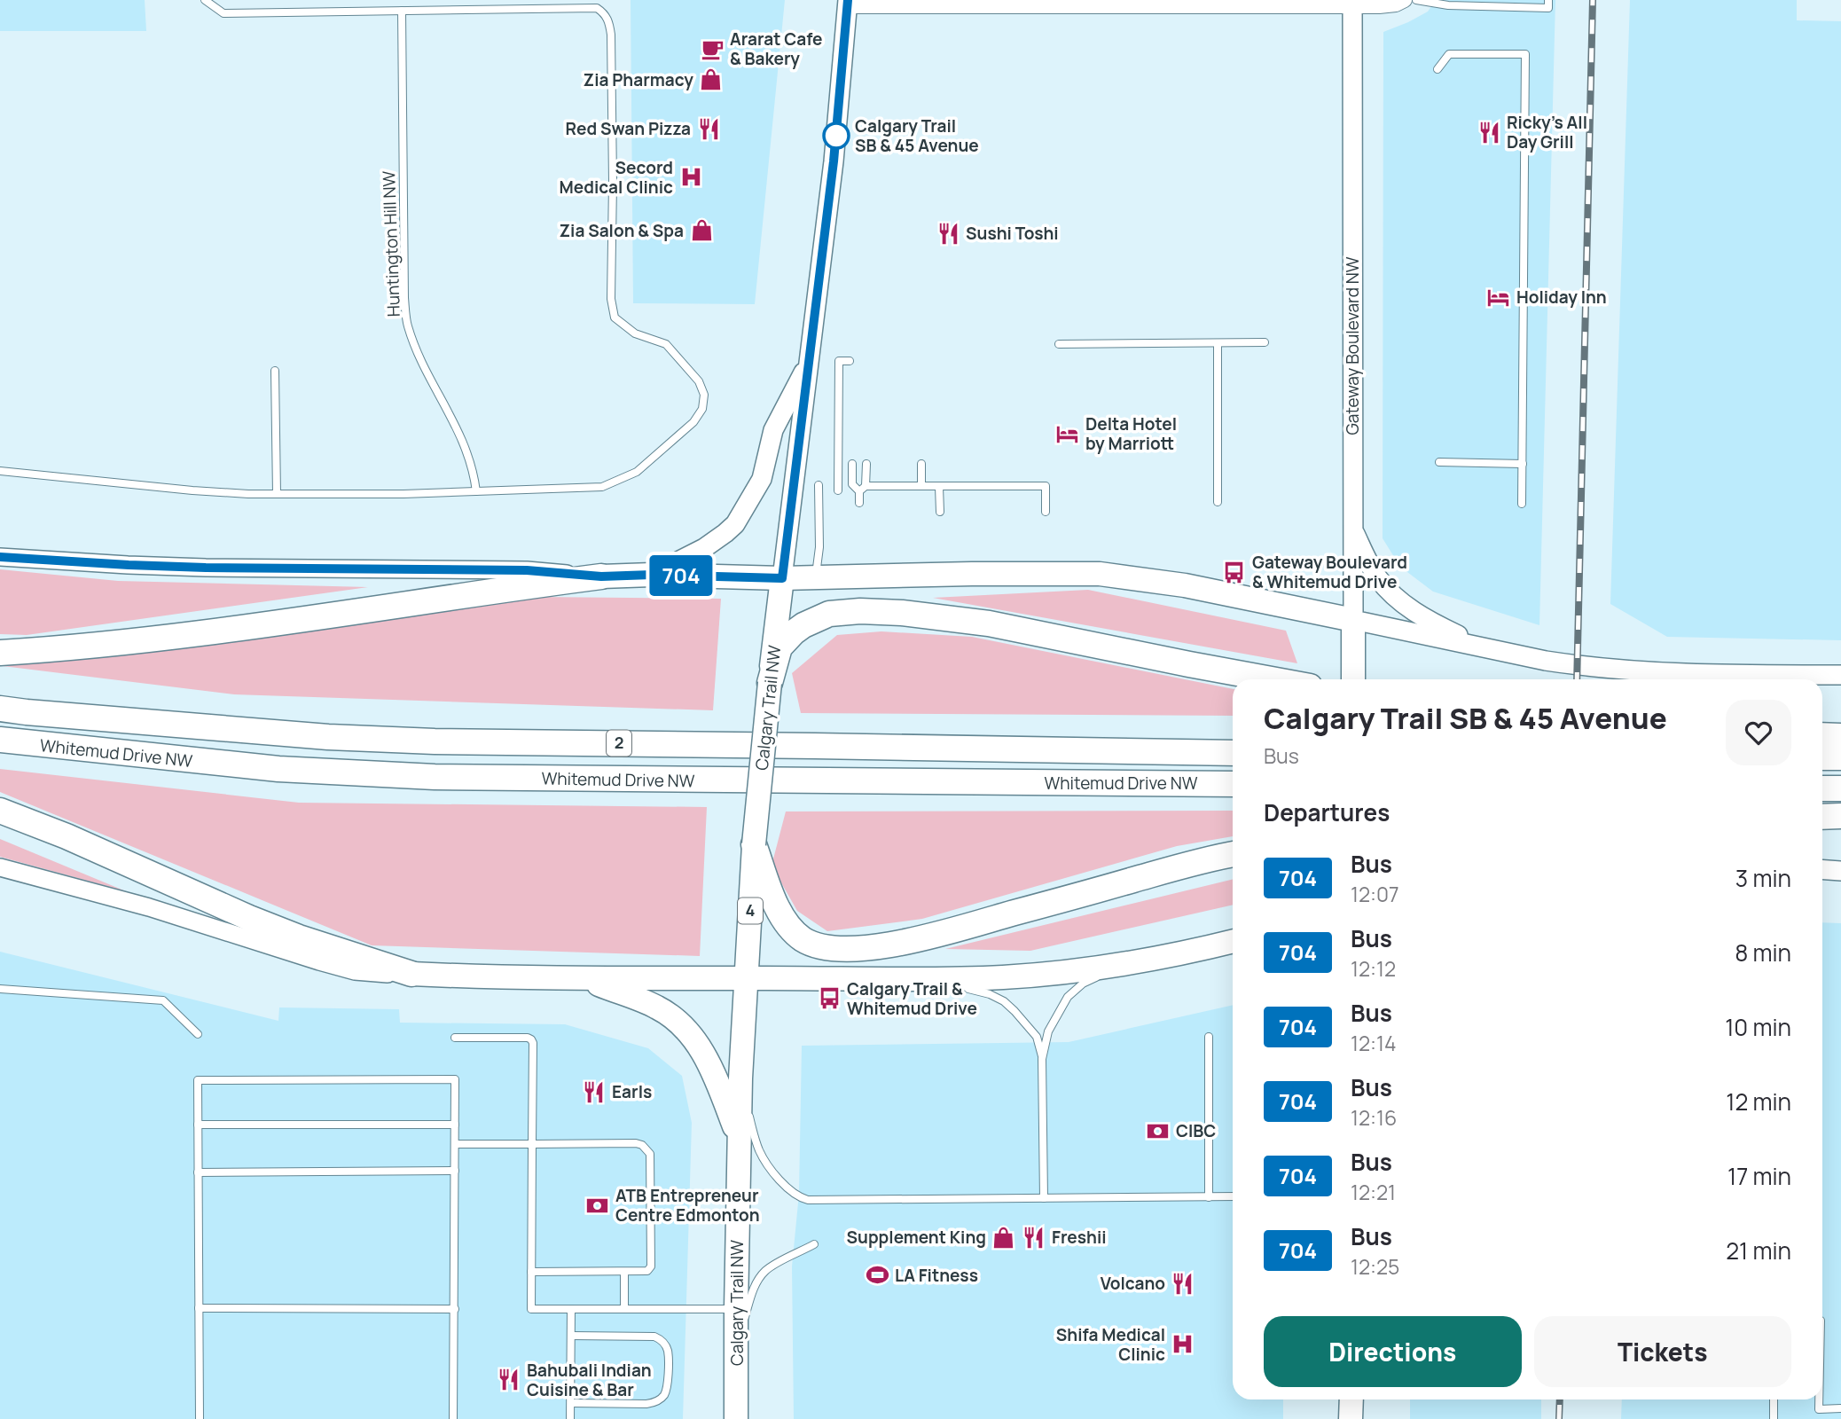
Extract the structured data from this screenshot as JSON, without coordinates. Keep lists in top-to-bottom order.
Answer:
{
  "streets": {
    "highway": [
      "Gateway Boulevard NW",
      "Calgary Trail NW",
      "2",
      "Whitemud Drive NW",
      "4"
    ],
    "lane": ["Huntington Hill NW"]
  },
  "places": {
    "cafe": ["Ararat Cafe & Bakery"],
    "shop": ["Zia Pharmacy", "Zia Salon & Spa", "Supplement King"],
    "restaurant": [
      "Red Swan Pizza",
      "Ricky's All Day Grill",
      "Sushi Toshi",
      "Earls",
      "Freshii",
      "Volcano",
      "Bahubali Indian Cuisine & Bar"
    ],
    "other": ["Calgary Trail SB & 45 Avenue"],
    "hospital": ["Secord Medical Clinic", "Shifa Medical Clinic"],
    "hotel": ["Holiday Inn", "Delta Hotel by Marriott"],
    "bus stop": ["Gateway Boulevard & Whitemud Drive", "Calgary Trail & Whitemud Drive"],
    "bank": ["CIBC", "ATB Entrepreneur Centre Edmonton"],
    "sports": ["LA Fitness"]
  },
  "lines": ["bus line 704"],
  "page": {
    "on_map": "704",
    "heading": [
      ["Calgary Trail SB & 45 Avenue", "Bus"],
      "Departures"
    ],
    "list": [
      {
        "mark": "704",
        "name": "Bus",
        "note": "12:07",
        "value": "3 min"
      },
      {
        "mark": "704",
        "name": "Bus",
        "note": "12:12",
        "value": "8 min"
      },
      {
        "mark": "704",
        "name": "Bus",
        "note": "12:14",
        "value": "10 min"
      },
      {
        "mark": "704",
        "name": "Bus",
        "note": "12:16",
        "value": "12 min"
      },
      {
        "mark": "704",
        "name": "Bus",
        "note": "12:21",
        "value": "17 min"
      },
      {
        "mark": "704",
        "name": "Bus",
        "note": "12:25",
        "value": "21 min"
      }
    ],
    "buttons": ["Directions", "Tickets"]
  }
}
